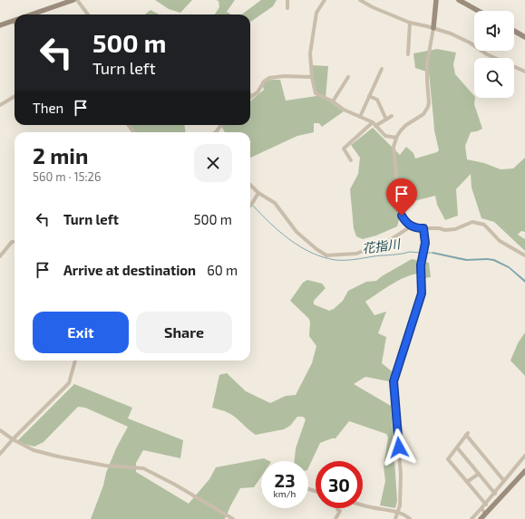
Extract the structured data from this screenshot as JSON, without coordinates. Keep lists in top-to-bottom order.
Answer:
{
  "water": ["花指川"],
  "page": {
    "turn": ["500 m", "Turn left"],
    "then": "Then",
    "heading": ["2 min", "560 m · 15:26"],
    "list": [
      {
        "name": "Turn left",
        "value": "500 m"
      },
      {
        "name": "Arrive at destination",
        "value": "60 m"
      }
    ],
    "buttons": ["Exit", "Share"],
    "speed": "23 km/h",
    "limit": "30"
  }
}
